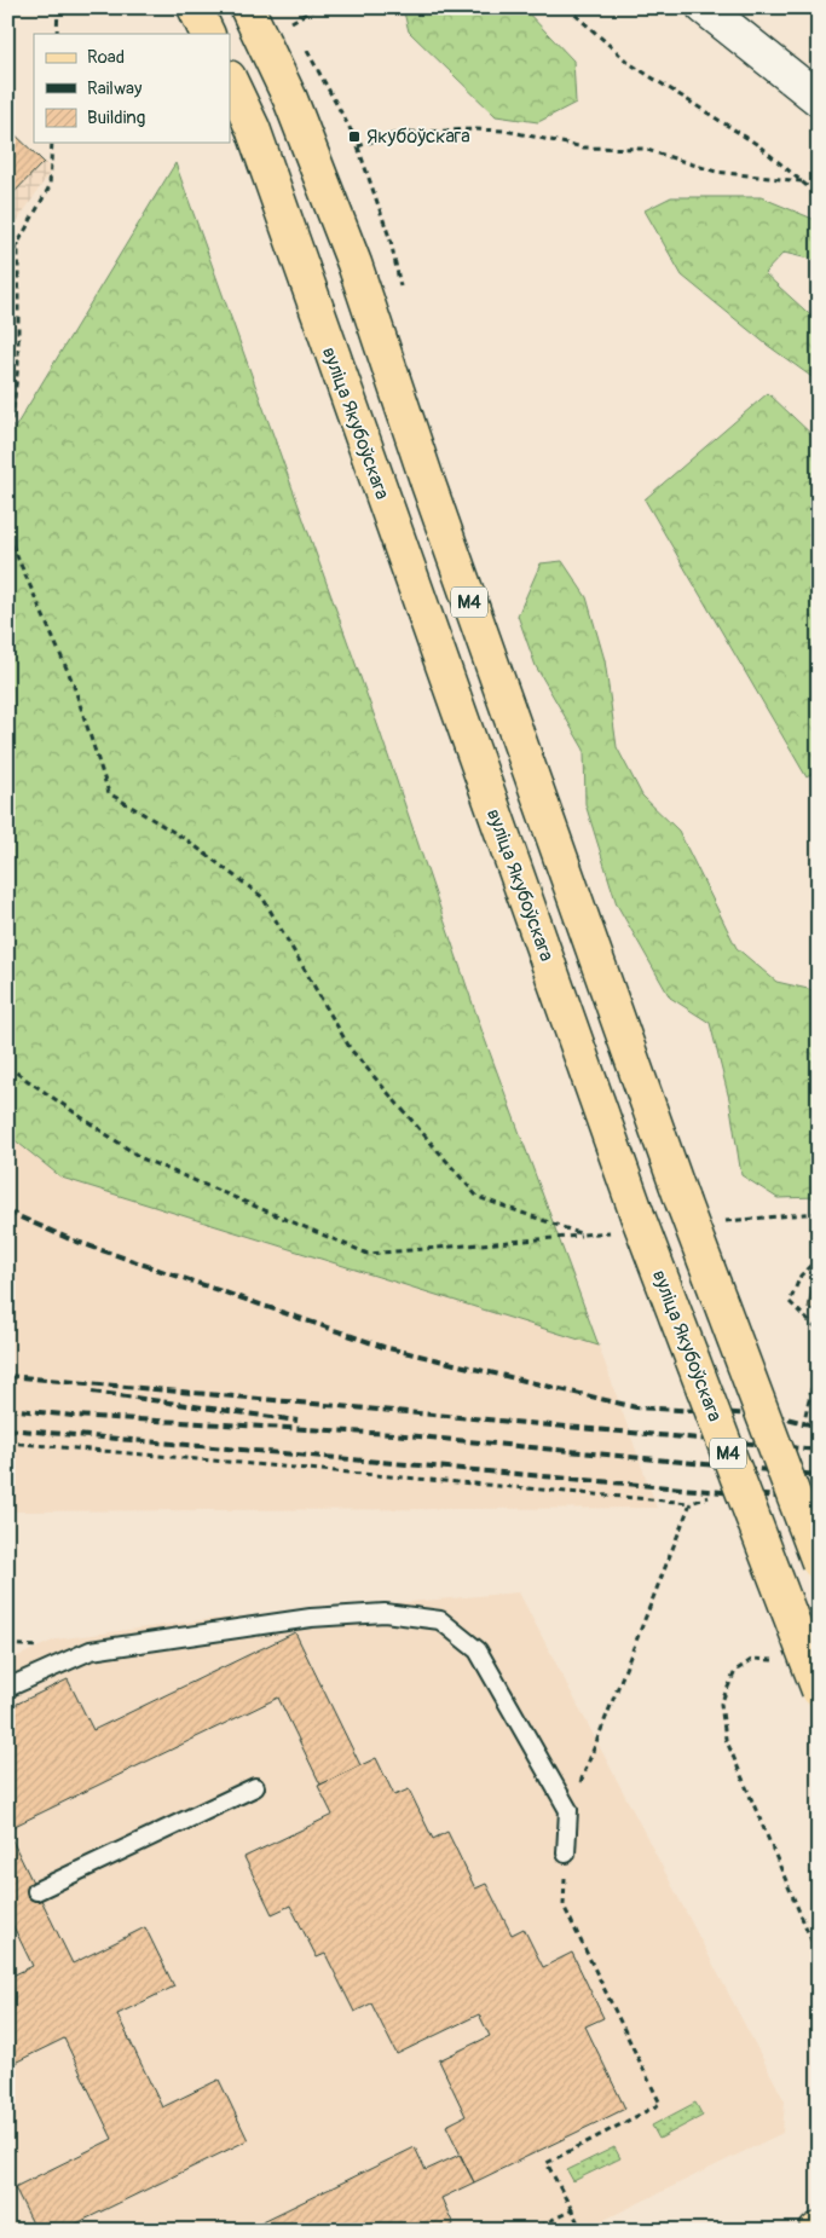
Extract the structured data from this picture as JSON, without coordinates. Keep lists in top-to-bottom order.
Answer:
{
  "streets": {
    "main road": ["вуліца Якубоўскага", "М4"]
  },
  "places": {
    "transit": ["Якубоўскага"]
  },
  "legend": ["Road", "Railway", "Building"]
}
